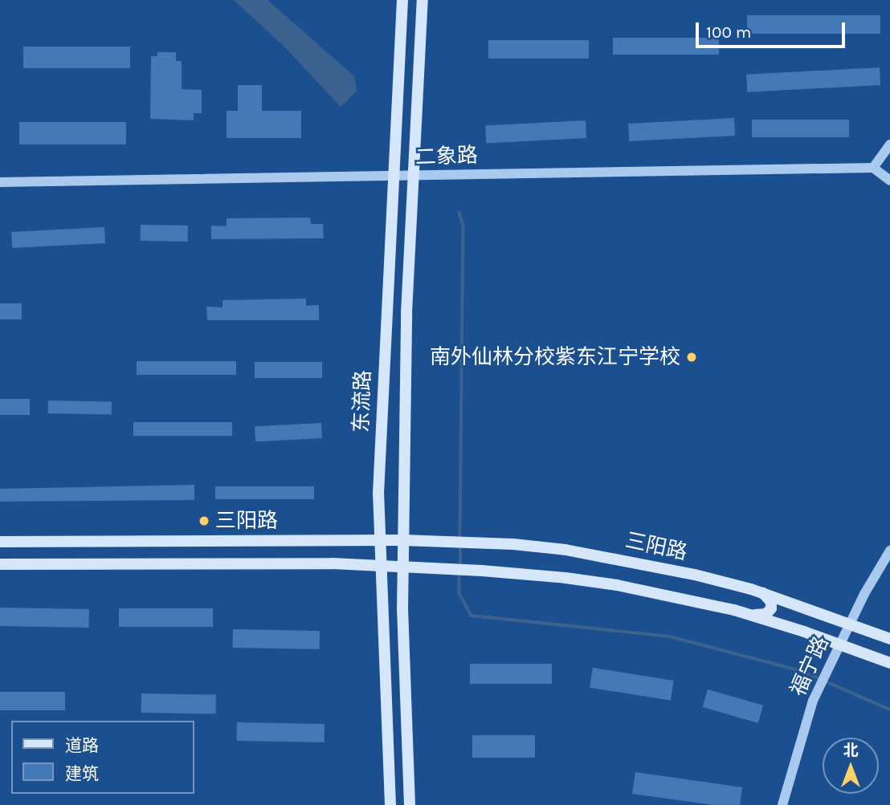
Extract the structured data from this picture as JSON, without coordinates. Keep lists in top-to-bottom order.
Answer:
{
  "streets": {
    "main road": ["东流路", "三阳路"],
    "street": ["二象路", "福宁路"]
  },
  "crossings": [
    ["二象路", "东流路"],
    ["东流路", "三阳路"],
    ["三阳路", "福宁路"]
  ],
  "places": ["南外仙林分校紫东江宁学校", "三阳路"],
  "legend": ["道路", "建筑"],
  "scale_bar": "100 m",
  "north": "top"
}
